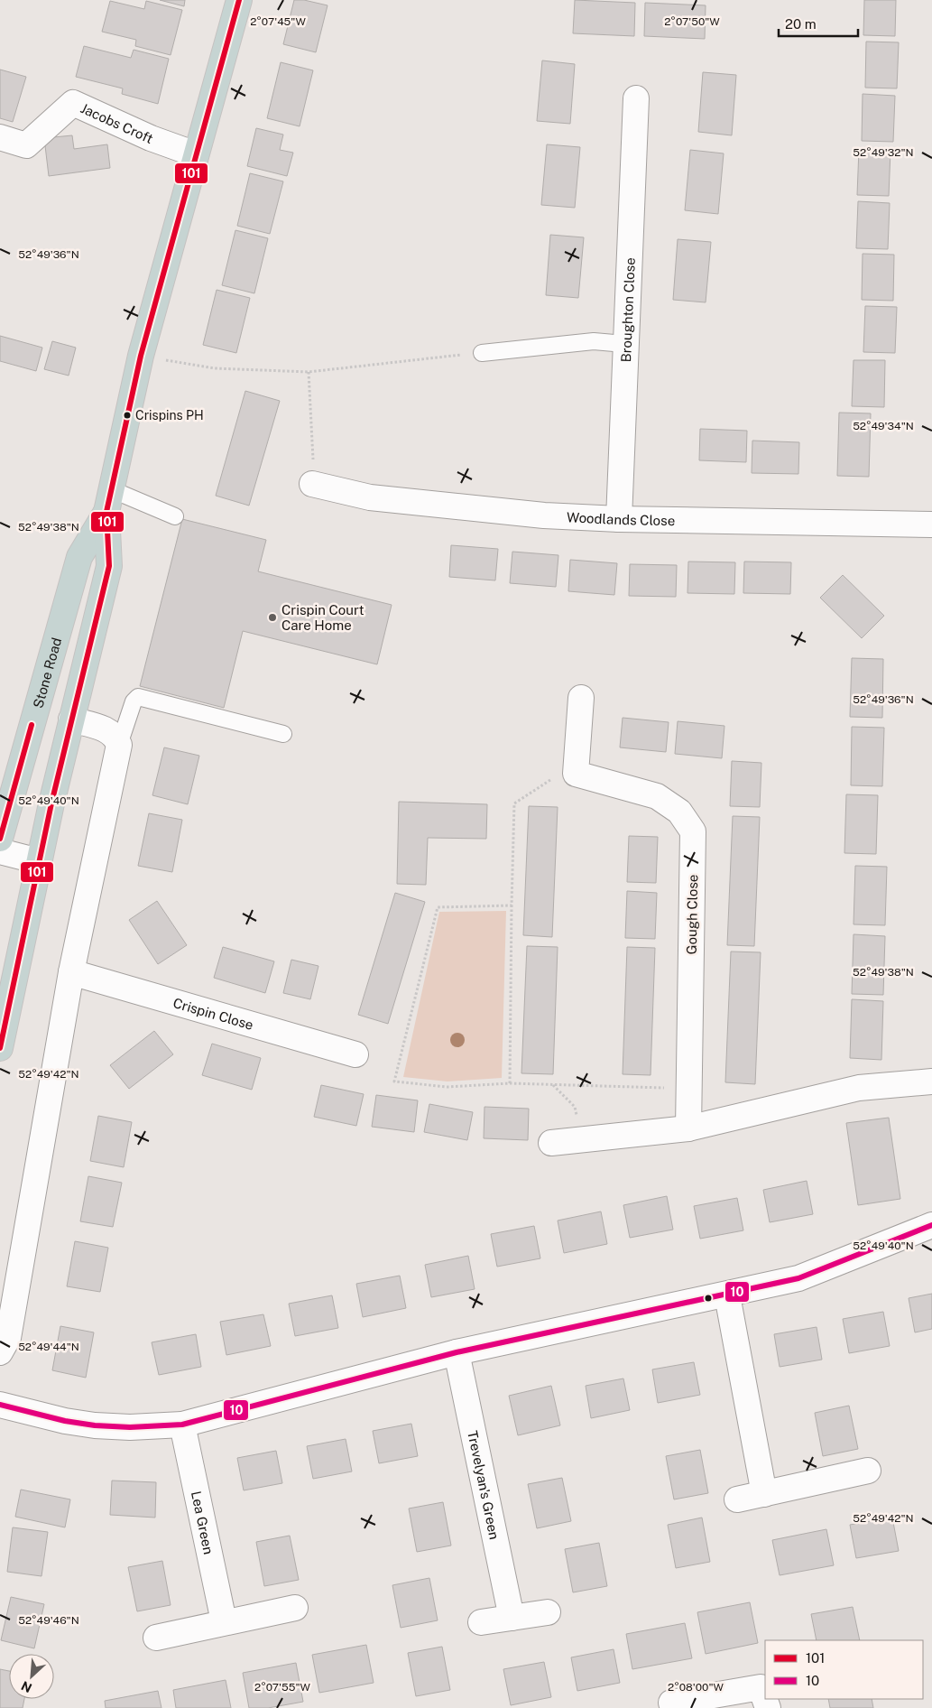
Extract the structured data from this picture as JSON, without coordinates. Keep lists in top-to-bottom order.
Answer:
{
  "streets": {
    "highway": ["Stone Road"],
    "street": [
      "Jacobs Croft",
      "Broughton Close",
      "Woodlands Close",
      "Gough Close",
      "Crispin Close",
      "Trevelyan's Green",
      "Lea Green"
    ]
  },
  "crossings": [
    ["Jacobs Croft", "Stone Road"],
    ["Broughton Close", "Woodlands Close"]
  ],
  "places": ["Crispins PH", "Crispin Court Care Home"],
  "lines": ["transit line 101", "transit line 10"],
  "legend": ["101", "10"],
  "scale_bar": "20 m",
  "north": "bottom left",
  "coordinates": [
    "2°07'45\"W",
    "2°07'50\"W",
    "52°49'32\"N",
    "52°49'36\"N",
    "52°49'34\"N",
    "52°49'38\"N",
    "52°49'40\"N",
    "52°49'42\"N",
    "52°49'44\"N",
    "52°49'46\"N",
    "2°07'55\"W",
    "2°08'00\"W"
  ]
}
